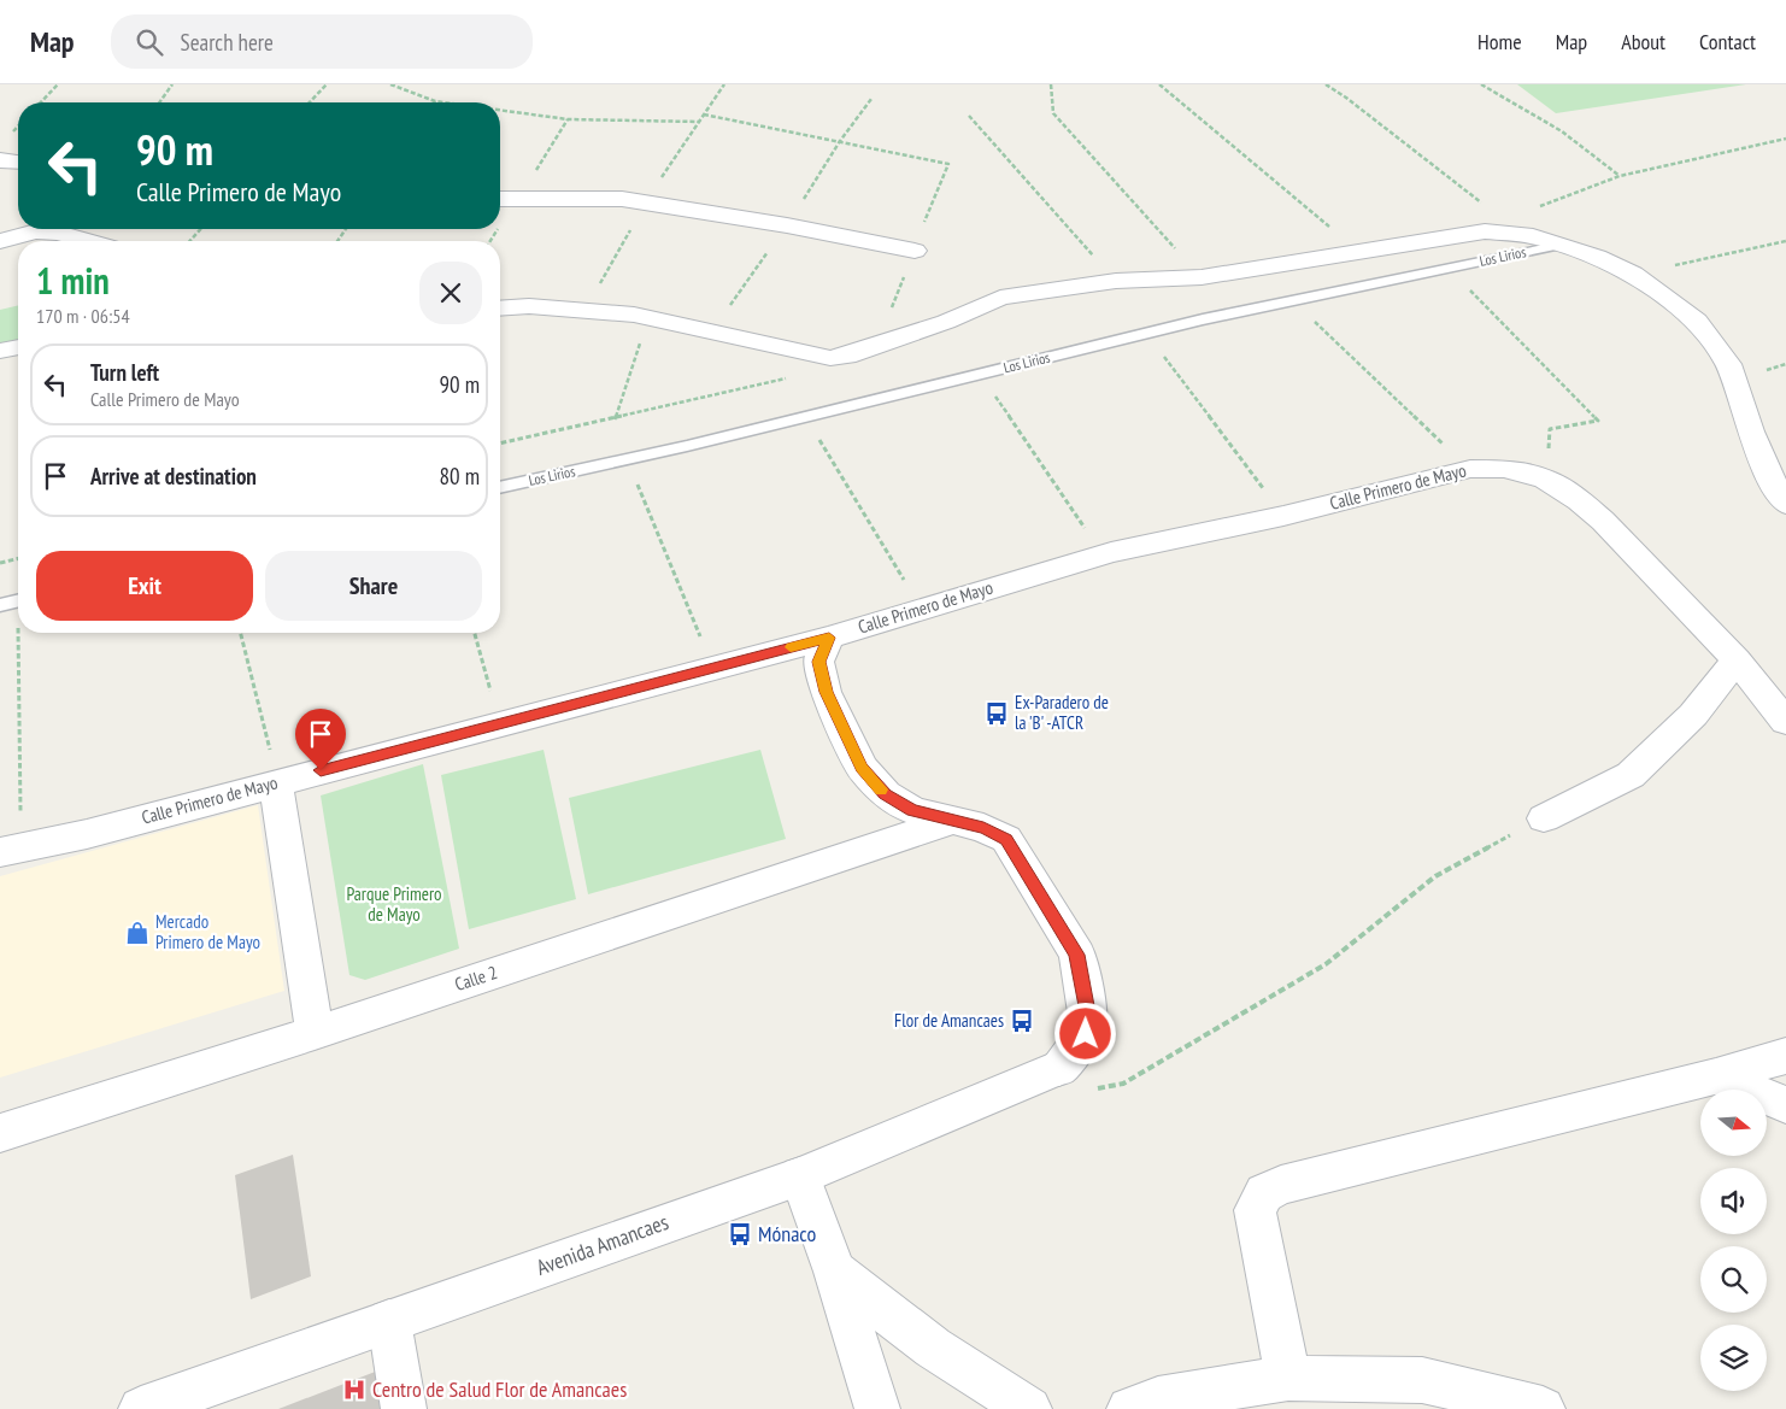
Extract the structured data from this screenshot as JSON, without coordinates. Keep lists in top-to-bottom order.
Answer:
{
  "streets": {
    "street": ["Calle Primero de Mayo", "Calle 2", "Avenida Amancaes"],
    "lane": ["Los Lirios"]
  },
  "parks": ["Parque Primero de Mayo"],
  "places": {
    "bus stop": ["Ex-Paradero de la 'B' -ATCR", "Flor de Amancaes", "Mónaco"],
    "shop": ["Mercado Primero de Mayo"],
    "hospital": ["Centro de Salud Flor de Amancaes"]
  },
  "north": "right",
  "page": {
    "header": "Map",
    "search": "Search here",
    "nav": [
      "Home",
      "Map",
      "About",
      "Contact"
    ],
    "turn": ["90 m", "Calle Primero de Mayo"],
    "heading": ["1 min", "170 m · 06:54"],
    "list": [
      {
        "name": "Turn left",
        "note": "Calle Primero de Mayo",
        "value": "90 m"
      },
      {
        "name": "Arrive at destination",
        "value": "80 m"
      }
    ],
    "buttons": ["Exit", "Share"]
  }
}
